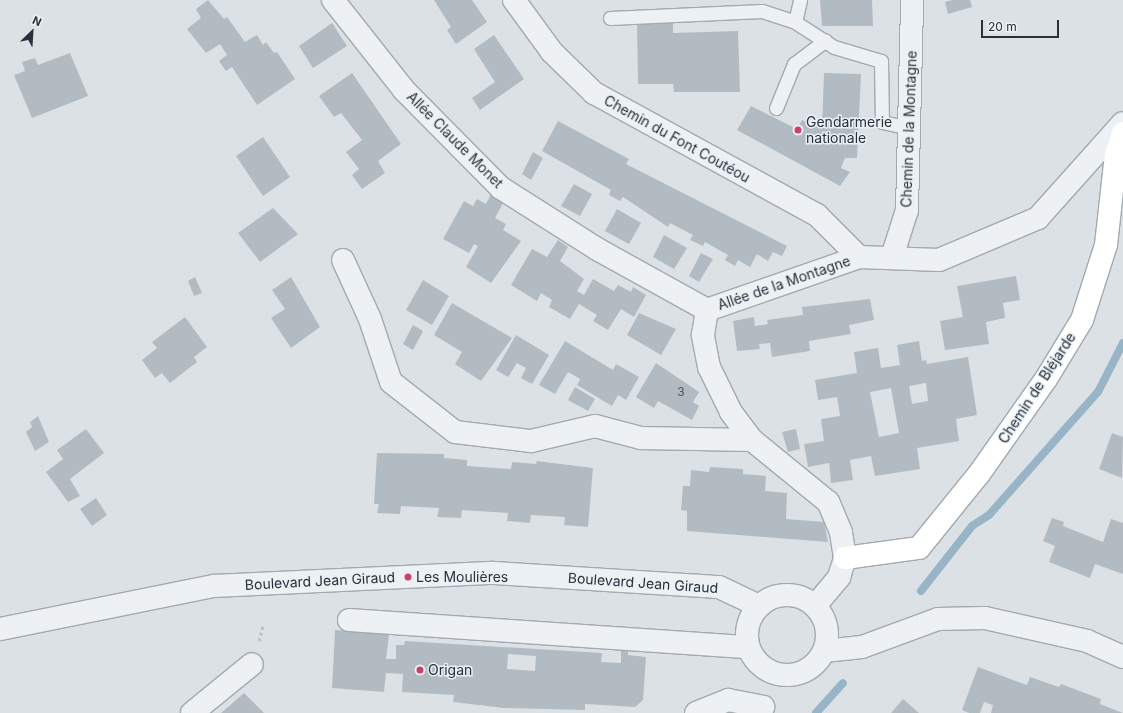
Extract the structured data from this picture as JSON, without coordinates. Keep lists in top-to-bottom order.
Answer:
{
  "streets": {
    "street": [
      "Chemin de la Montagne",
      "Chemin du Font Coutéou",
      "Allée Claude Monet",
      "Allée de la Montagne",
      "Chemin de Bléjarde",
      "Boulevard Jean Giraud"
    ]
  },
  "crossings": [
    ["Chemin de la Montagne", "Allée de la Montagne"],
    ["Chemin du Font Coutéou", "Allée de la Montagne"],
    ["Allée Claude Monet", "Allée de la Montagne"],
    ["Allée de la Montagne", "Chemin de Bléjarde"],
    ["Allée de la Montagne", "Boulevard Jean Giraud"]
  ],
  "places": ["Gendarmerie nationale", "Les Moulières", "Origan"],
  "house_numbers": ["3"],
  "scale_bar": "20 m",
  "north": "top right"
}
